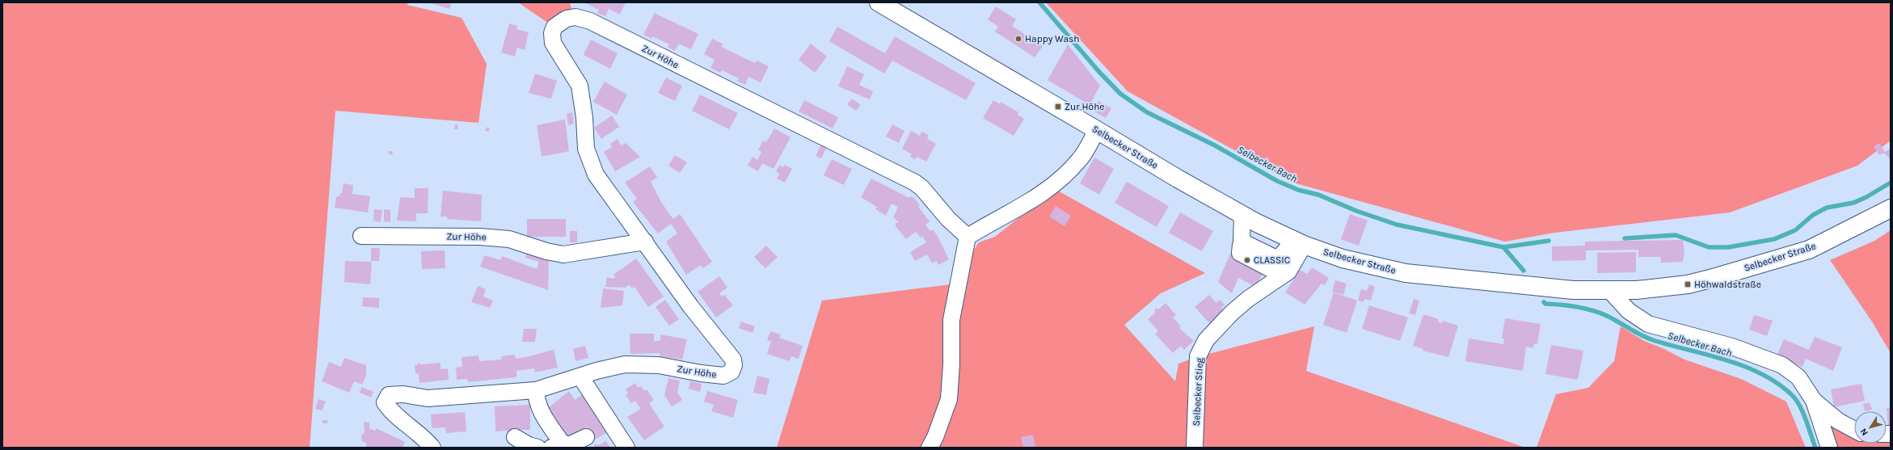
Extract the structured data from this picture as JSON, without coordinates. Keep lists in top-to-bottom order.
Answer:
{
  "streets": {
    "main road": ["Selbecker Straße"],
    "street": ["Zur Höhe", "Selbecker Stieg"]
  },
  "crossings": [
    ["Selbecker Straße", "Selbecker Stieg"]
  ],
  "water": ["Selbecker Bach"],
  "places": {
    "other": ["Happy Wash", "CLASSIC"],
    "transit": ["Zur Höhe", "Höhwaldstraße"]
  },
  "north": "bottom left"
}
